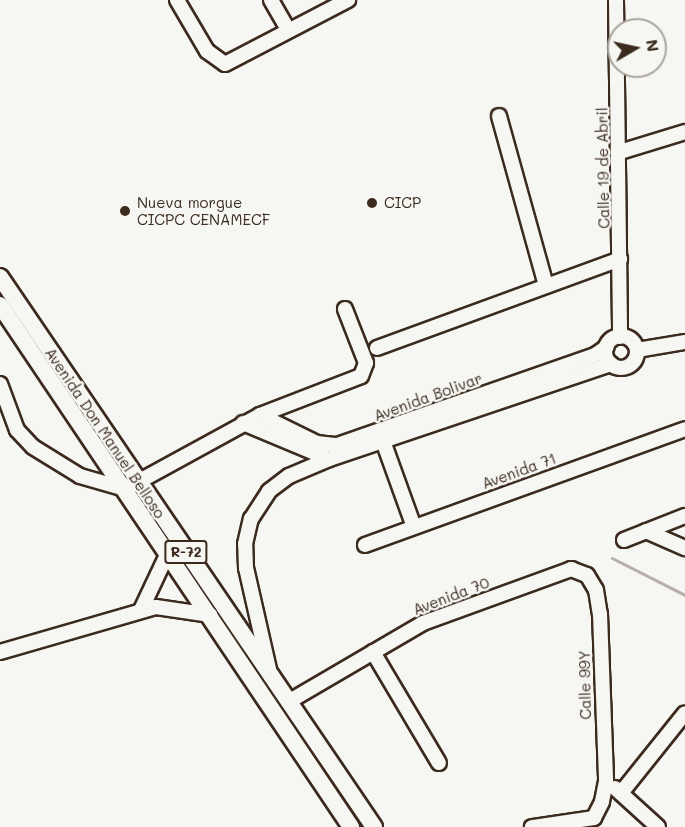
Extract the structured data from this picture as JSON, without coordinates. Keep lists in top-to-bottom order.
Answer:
{
  "streets": {
    "main road": ["Avenida Don Manuel Belloso", "R-72"],
    "street": [
      "Calle 19 de Abril",
      "Avenida Bolivar",
      "Avenida 71",
      "Avenida 70",
      "Calle 99Y"
    ]
  },
  "crossings": [
    ["Calle 19 de Abril", "Avenida Bolivar"],
    ["Avenida Don Manuel Belloso", "Avenida 70"],
    ["Avenida 70", "Calle 99Y"]
  ],
  "places": ["CICP", "Nueva morgue CICPC CENAMECF"],
  "north": "right"
}
